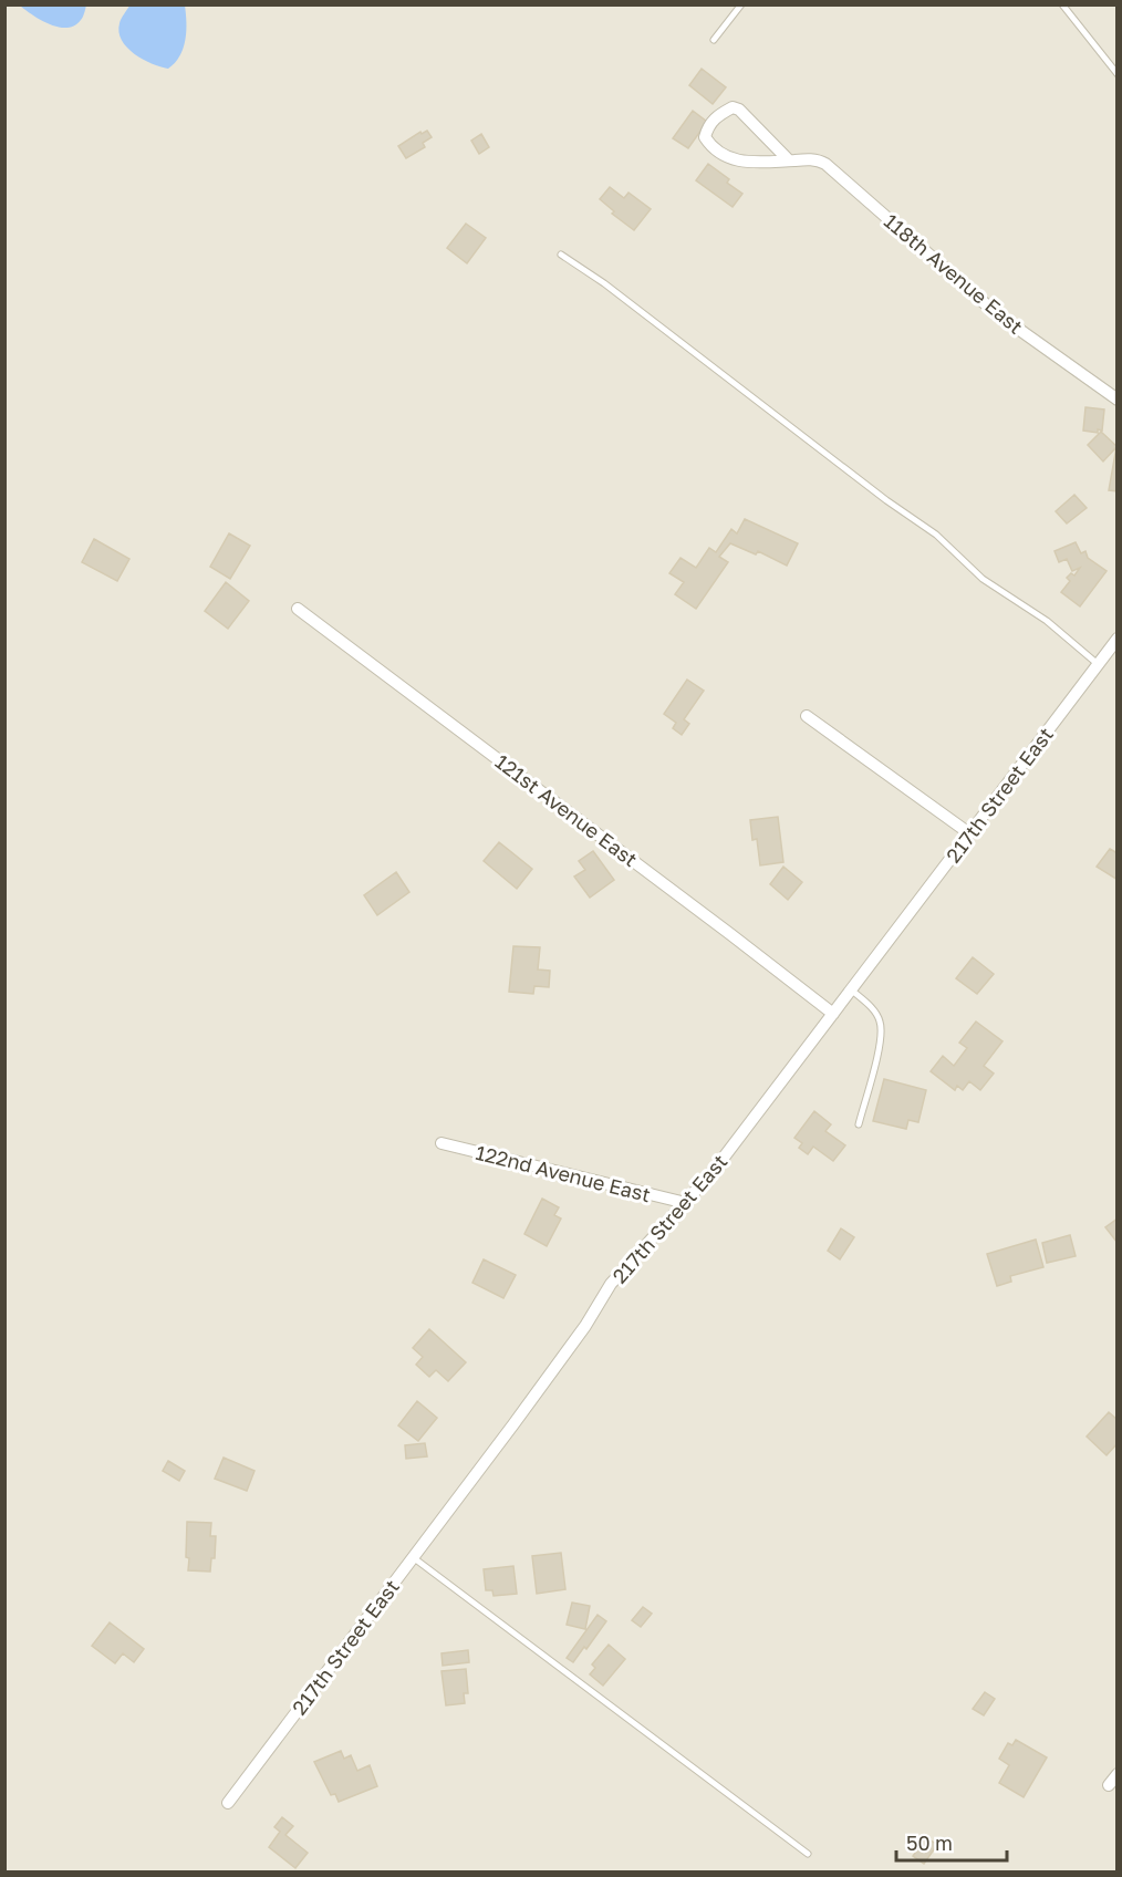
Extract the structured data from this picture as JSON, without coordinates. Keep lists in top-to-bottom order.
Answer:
{
  "streets": {
    "street": [
      "118th Avenue East",
      "217th Street East",
      "121st Avenue East",
      "122nd Avenue East"
    ]
  },
  "crossings": [
    ["217th Street East", "121st Avenue East"],
    ["217th Street East", "122nd Avenue East"]
  ],
  "scale_bar": "50 m"
}
